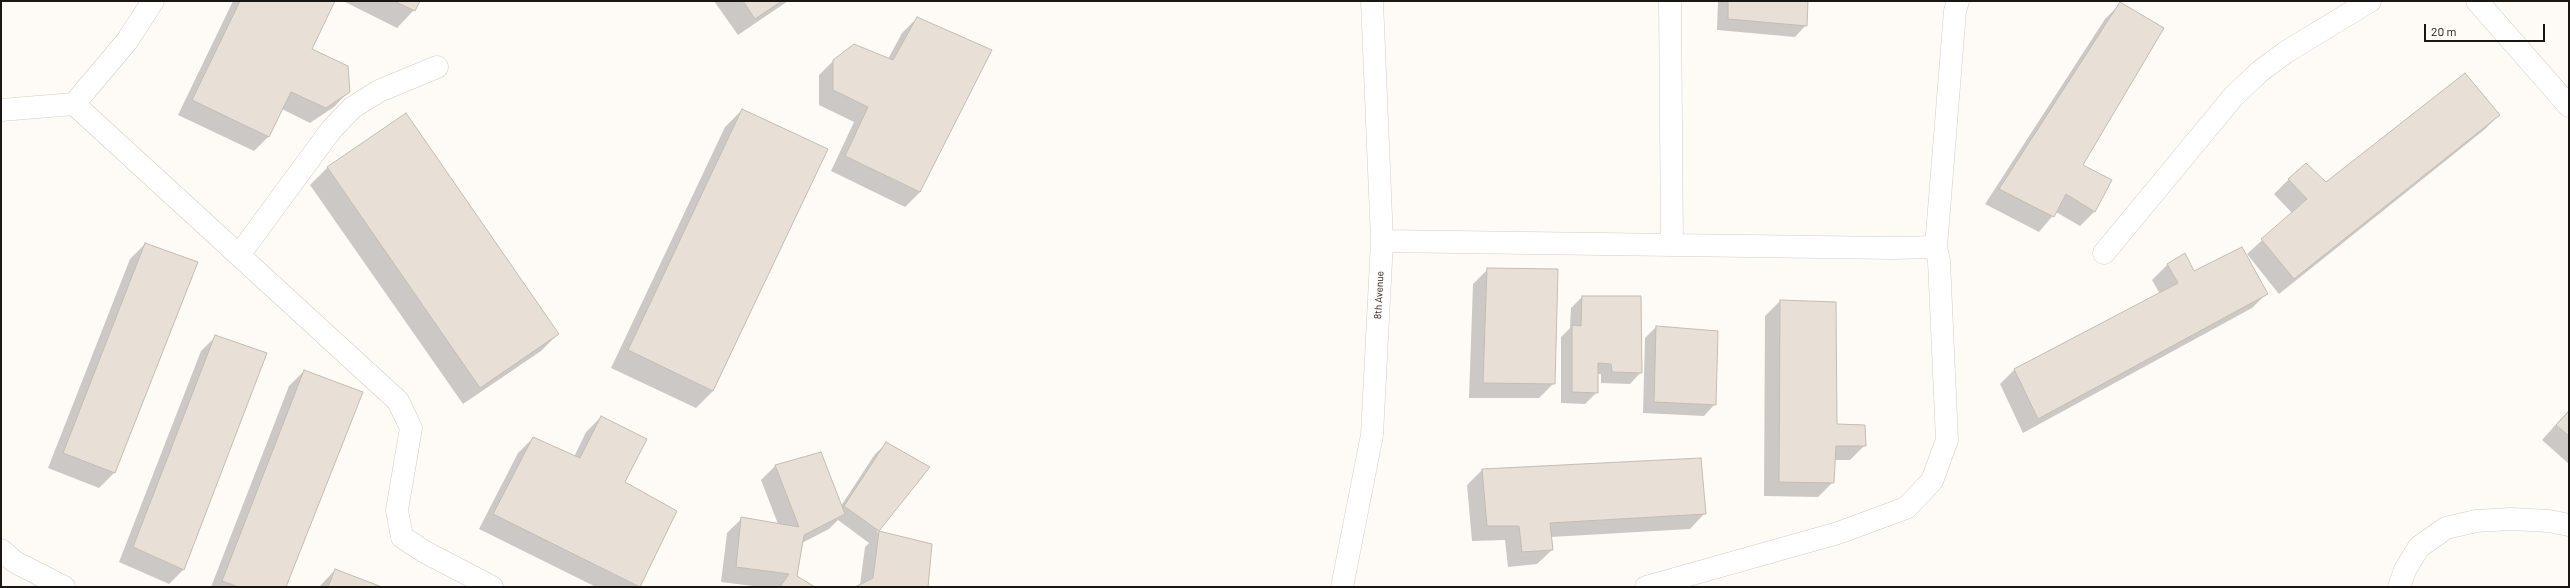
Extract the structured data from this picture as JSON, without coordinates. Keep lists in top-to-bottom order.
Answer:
{
  "streets": {
    "street": ["8th Avenue"]
  },
  "scale_bar": "20 m"
}
